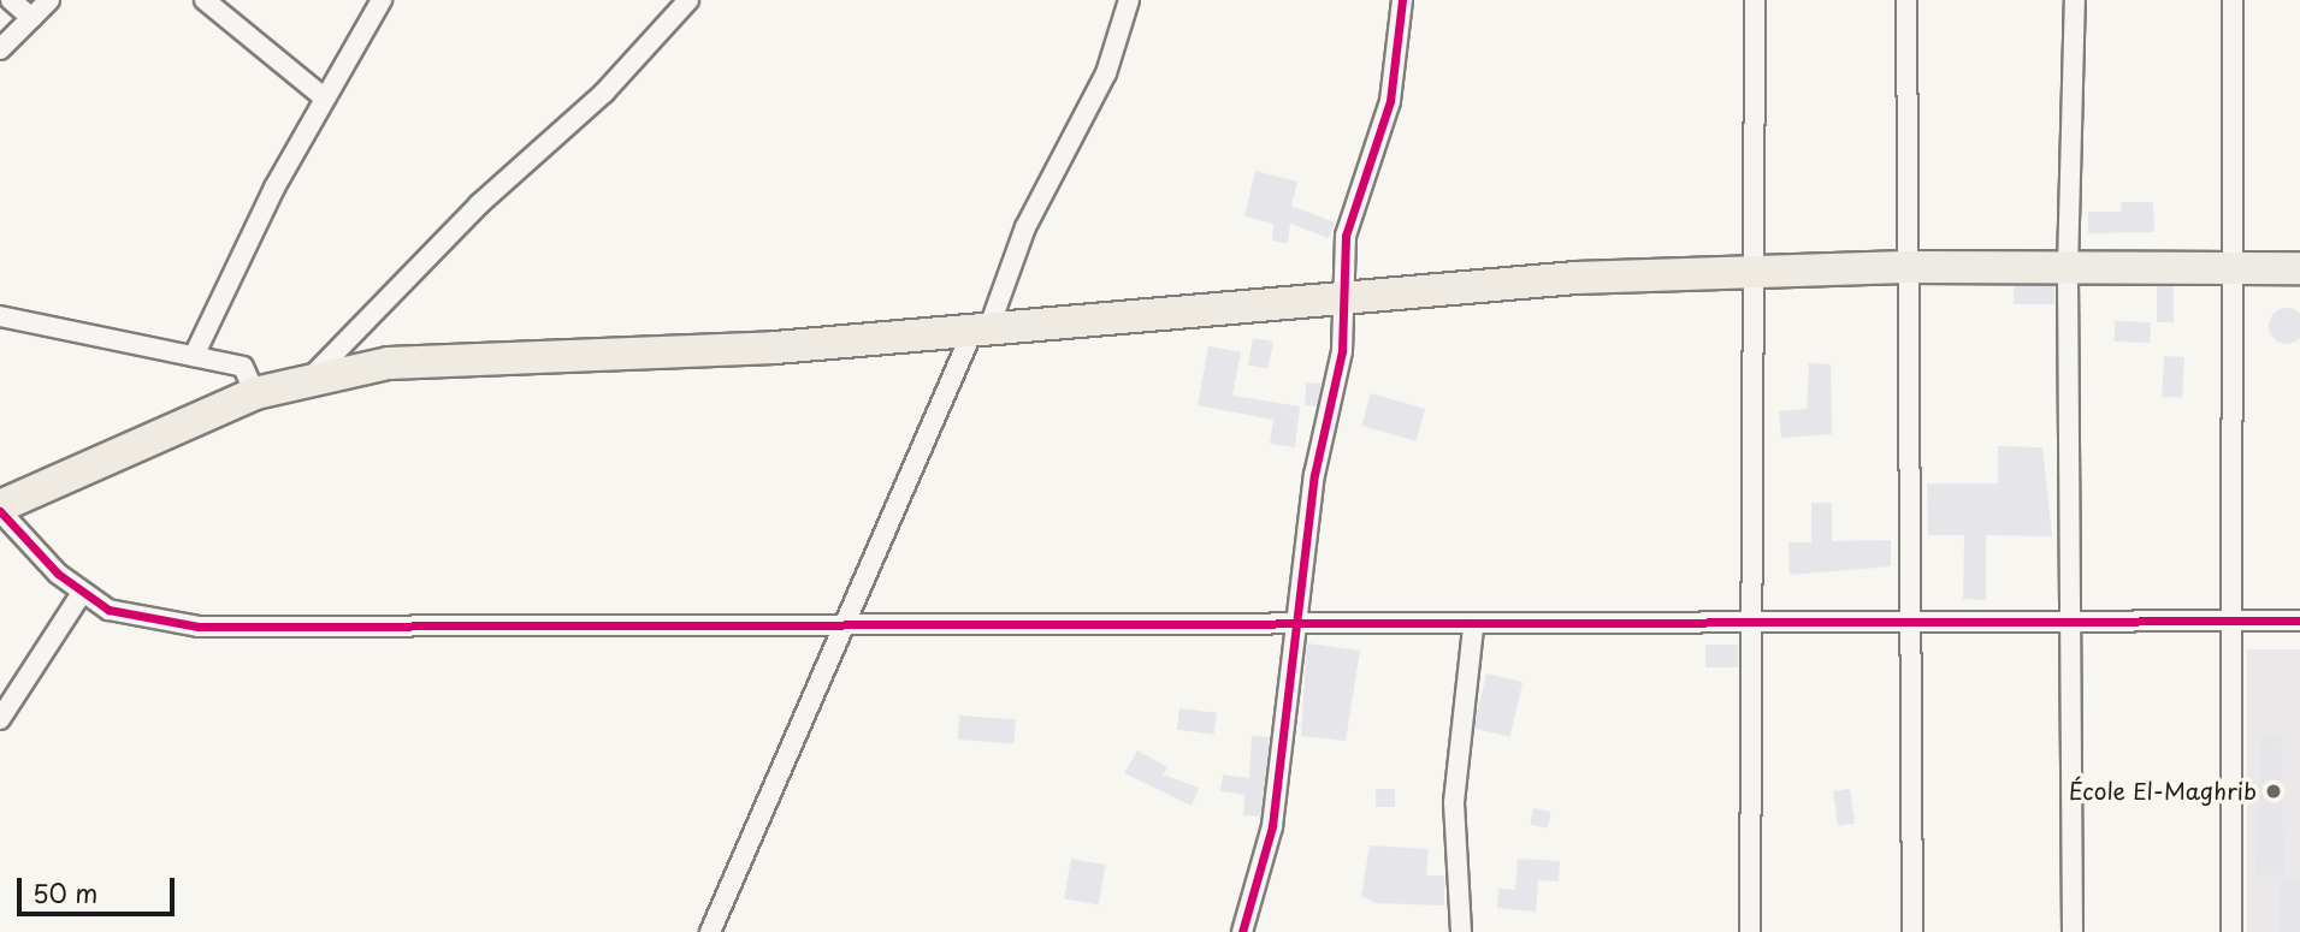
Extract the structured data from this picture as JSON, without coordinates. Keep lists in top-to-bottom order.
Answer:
{
  "places": ["École El-Maghrib"],
  "scale_bar": "50 m"
}
